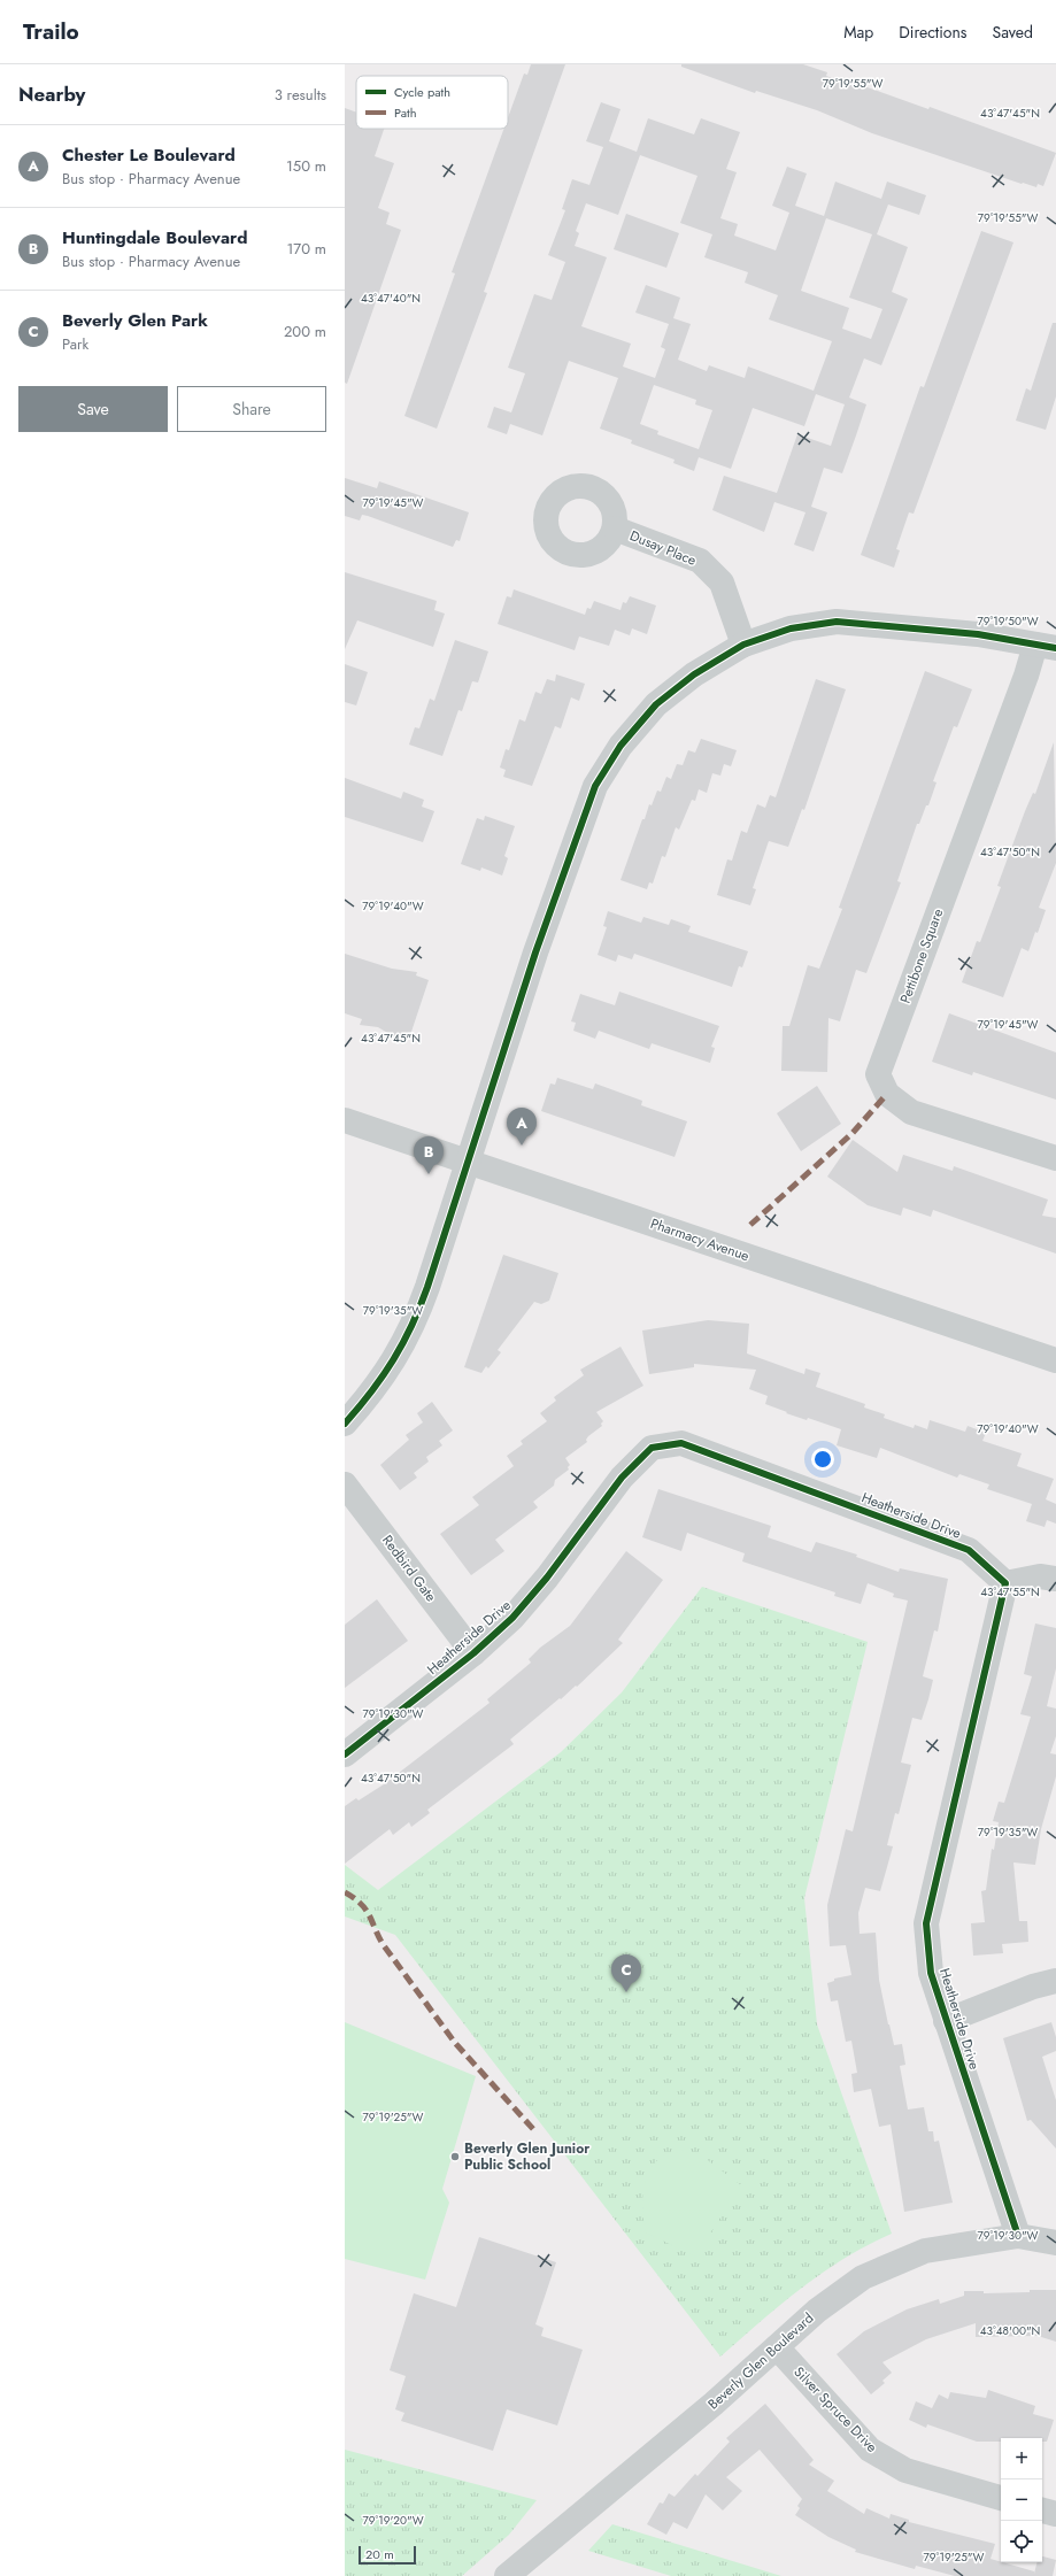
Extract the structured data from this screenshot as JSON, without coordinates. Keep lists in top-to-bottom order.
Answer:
{
  "streets": {
    "street": [
      "Dusay Place",
      "Pettibone Square",
      "Pharmacy Avenue",
      "Heatherside Drive",
      "Redbird Gate",
      "Beverly Glen Boulevard",
      "Silver Spruce Drive"
    ]
  },
  "crossings": [
    ["Heatherside Drive", "Redbird Gate"],
    ["Heatherside Drive", "Beverly Glen Boulevard"],
    ["Beverly Glen Boulevard", "Silver Spruce Drive"]
  ],
  "places": ["Beverly Glen Junior Public School"],
  "legend": ["Cycle path", "Path"],
  "scale_bar": "20 m",
  "page": {
    "header": "Trailo",
    "nav": ["Map", "Directions", "Saved"],
    "heading": ["Nearby", "3 results"],
    "list": [
      {
        "mark": "A",
        "name": "Chester Le Boulevard",
        "note": "Bus stop · Pharmacy Avenue",
        "value": "150 m"
      },
      {
        "mark": "B",
        "name": "Huntingdale Boulevard",
        "note": "Bus stop · Pharmacy Avenue",
        "value": "170 m"
      },
      {
        "mark": "C",
        "name": "Beverly Glen Park",
        "note": "Park",
        "value": "200 m"
      }
    ],
    "buttons": ["Save", "Share"],
    "pins": ["A", "B", "C"],
    "map_buttons": ["+", "−"],
    "scale": "20 m"
  },
  "coordinates": [
    "79°19'55\"W",
    "43°47'45\"N",
    "43°47'40\"N",
    "79°19'45\"W",
    "79°19'50\"W",
    "43°47'50\"N",
    "79°19'40\"W",
    "79°19'35\"W",
    "43°47'55\"N",
    "79°19'30\"W",
    "79°19'25\"W",
    "43°48'00\"N",
    "79°19'20\"W"
  ]
}
